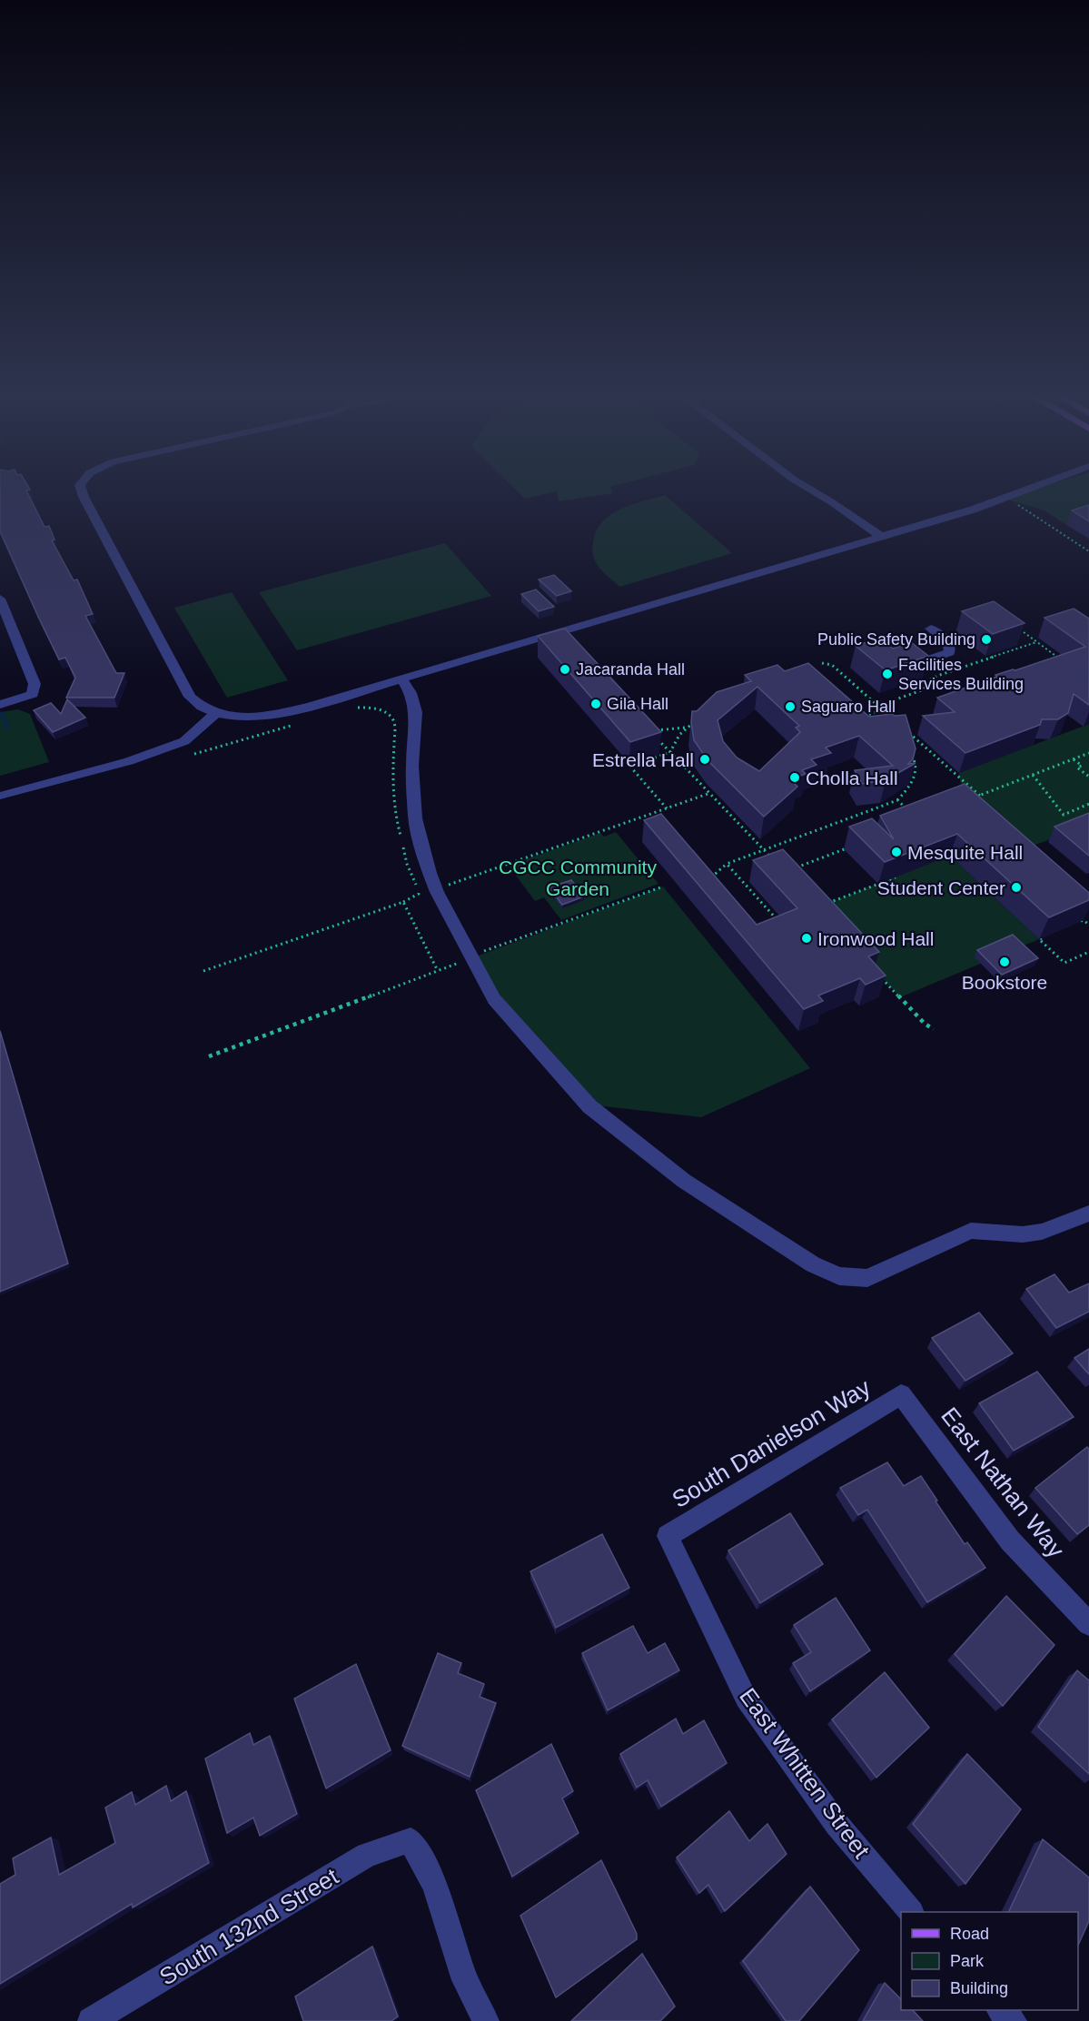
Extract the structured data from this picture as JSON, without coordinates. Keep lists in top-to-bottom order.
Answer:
{
  "streets": {
    "street": [
      "South Danielson Way",
      "East Nathan Way",
      "East Whitten Street",
      "South 132nd Street"
    ]
  },
  "crossings": [
    ["South Danielson Way", "East Nathan Way"],
    ["South Danielson Way", "East Whitten Street"]
  ],
  "parks": ["CGCC Community Garden"],
  "places": [
    "Public Safety Building",
    "Jacaranda Hall",
    "Facilities Services Building",
    "Gila Hall",
    "Saguaro Hall",
    "Estrella Hall",
    "Cholla Hall",
    "Mesquite Hall",
    "Student Center",
    "Ironwood Hall",
    "Bookstore"
  ],
  "legend": ["Road", "Park", "Building"]
}
